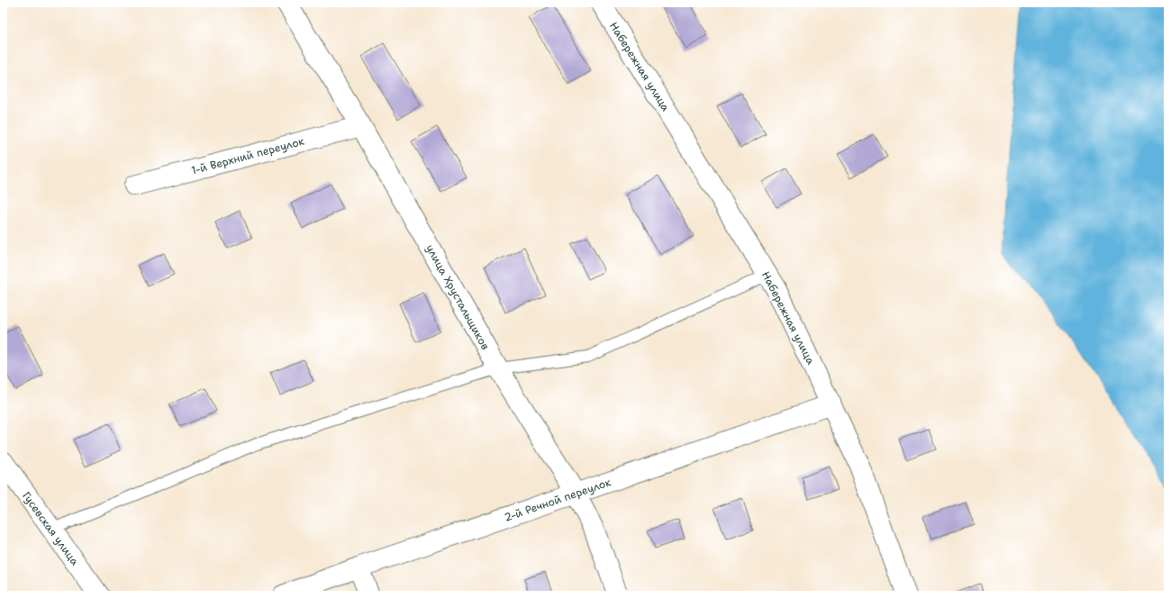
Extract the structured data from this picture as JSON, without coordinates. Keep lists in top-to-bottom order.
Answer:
{
  "streets": {
    "street": [
      "Набережная улица",
      "1-й Верхний переулок",
      "улица Хрустальщиков",
      "2-й Речной переулок",
      "Гусевская улица"
    ]
  },
  "crossings": [
    ["Набережная улица", "2-й Речной переулок"],
    ["1-й Верхний переулок", "улица Хрустальщиков"],
    ["улица Хрустальщиков", "2-й Речной переулок"]
  ]
}
